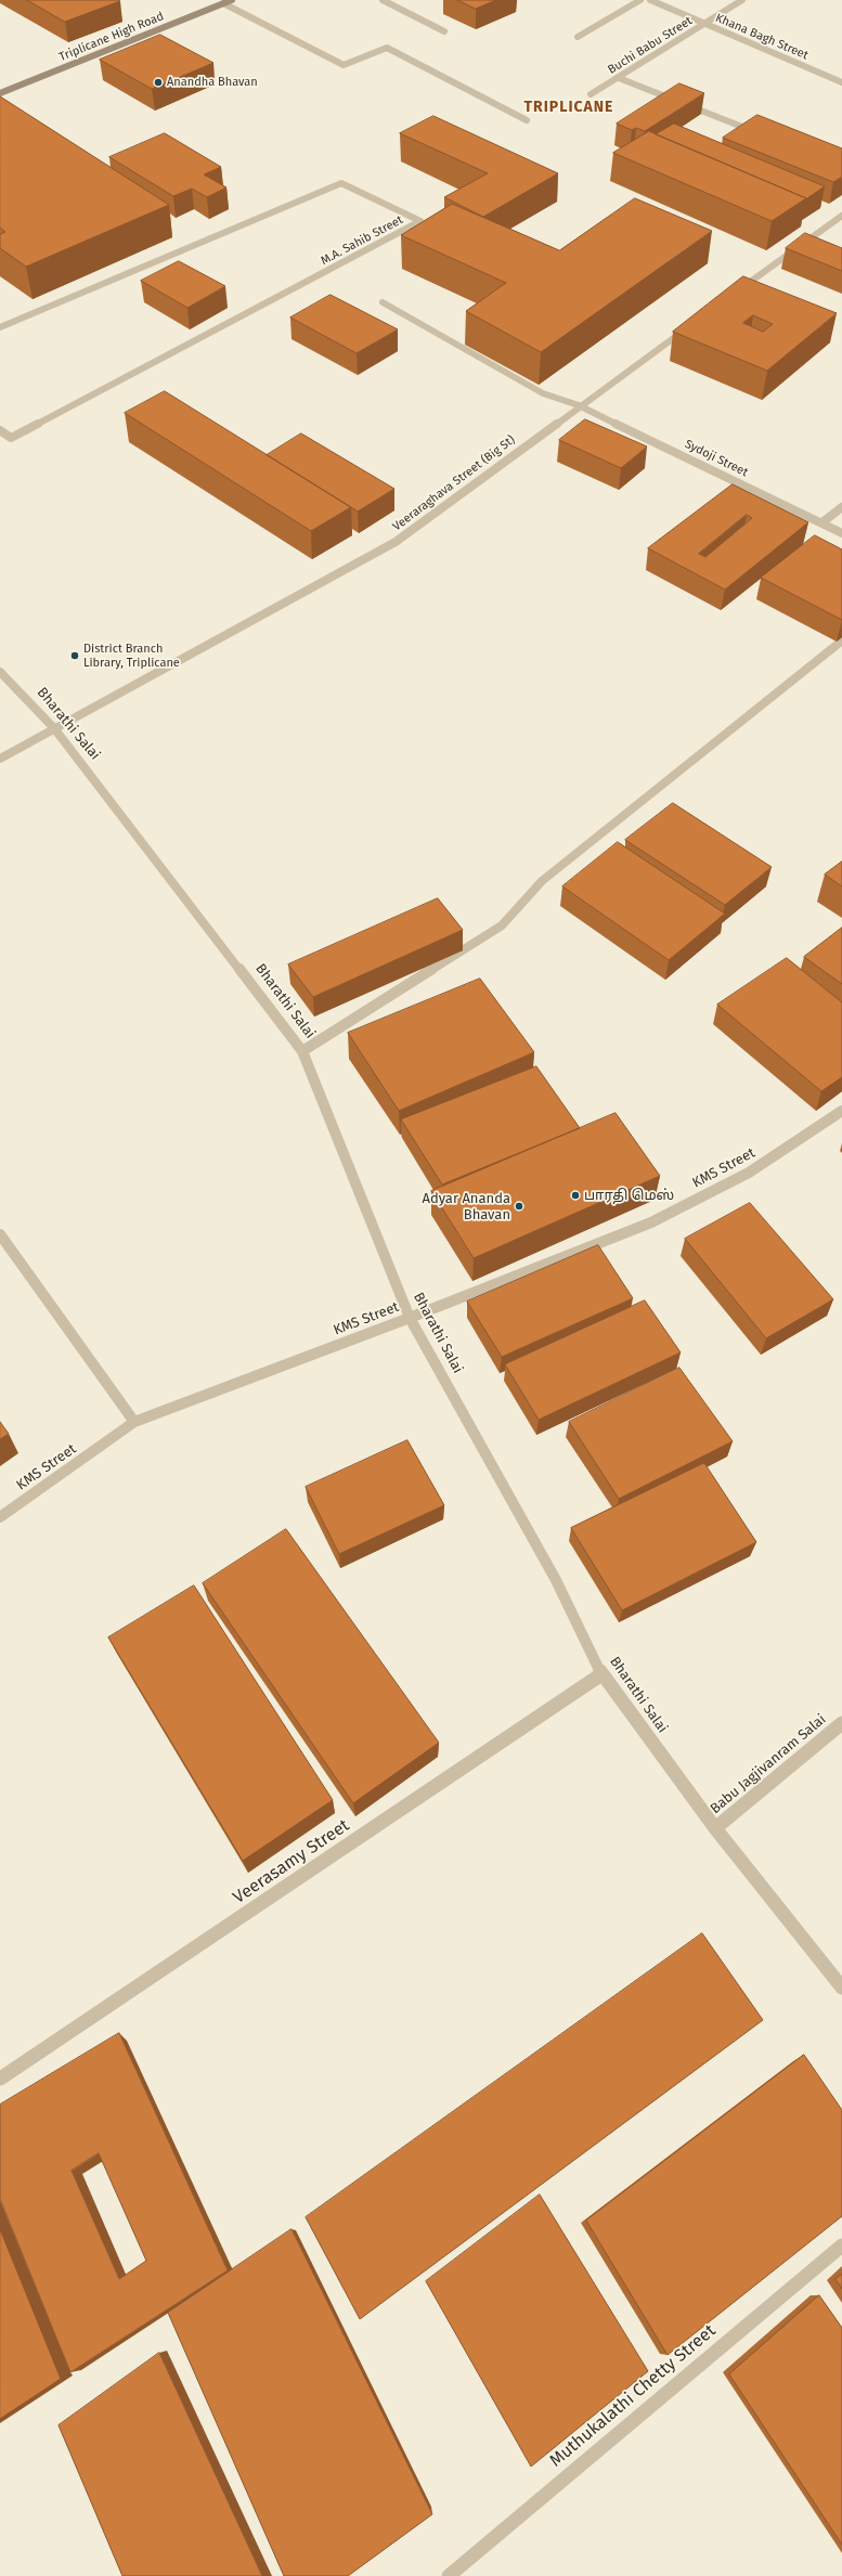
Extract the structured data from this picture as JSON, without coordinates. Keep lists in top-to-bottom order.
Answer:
{
  "streets": {
    "main road": ["Triplicane High Road"],
    "street": [
      "Khana Bagh Street",
      "Buchi Babu Street",
      "M.A. Sahib Street",
      "Sydoji Street",
      "Veeraraghava Street (Big St)",
      "Bharathi Salai",
      "KMS Street",
      "Babu Jagjivanram Salai",
      "Veerasamy Street",
      "Muthukalathi Chetty Street"
    ]
  },
  "crossings": [
    ["Khana Bagh Street", "Buchi Babu Street"],
    ["Sydoji Street", "Veeraraghava Street (Big St)"],
    ["Veeraraghava Street (Big St)", "Bharathi Salai"],
    ["Bharathi Salai", "KMS Street"],
    ["Bharathi Salai", "Babu Jagjivanram Salai"],
    ["Bharathi Salai", "Veerasamy Street"]
  ],
  "districts": ["TRIPLICANE"],
  "places": [
    "Anandha Bhavan",
    "District Branch Library, Triplicane",
    "பாரதி மெஸ்",
    "Adyar Ananda Bhavan"
  ]
}
